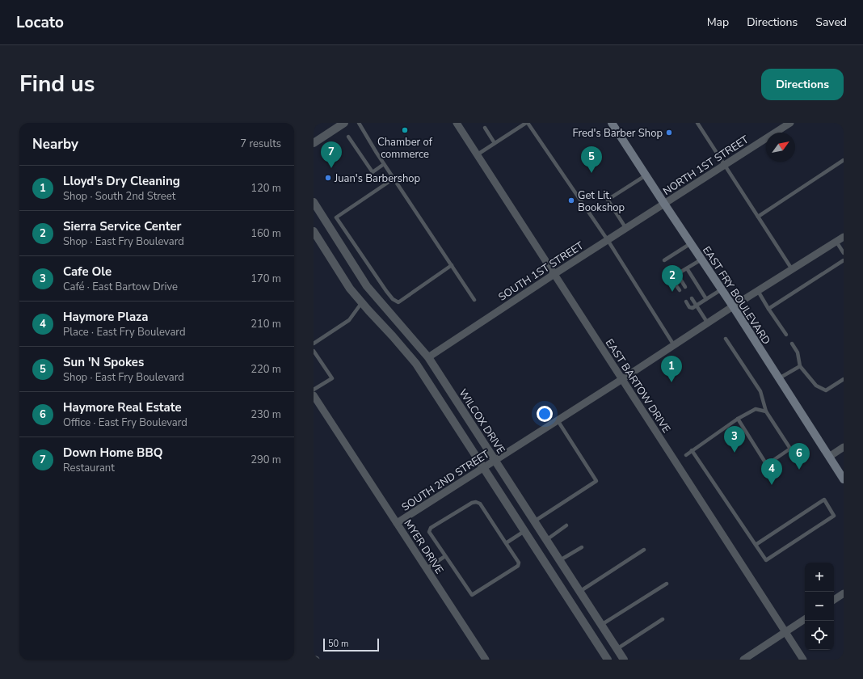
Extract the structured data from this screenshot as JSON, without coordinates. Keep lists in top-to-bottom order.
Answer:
{
  "streets": {
    "main road": ["EAST FRY BOULEVARD"],
    "street": [
      "NORTH 1ST STREET",
      "SOUTH 1ST STREET",
      "EAST BARTOW DRIVE",
      "WILCOX DRIVE",
      "SOUTH 2ND STREET",
      "MYER DRIVE"
    ]
  },
  "crossings": [
    ["NORTH 1ST STREET", "SOUTH 1ST STREET"],
    ["NORTH 1ST STREET", "EAST FRY BOULEVARD"],
    ["SOUTH 1ST STREET", "EAST FRY BOULEVARD"],
    ["SOUTH 1ST STREET", "EAST BARTOW DRIVE"],
    ["SOUTH 1ST STREET", "WILCOX DRIVE"],
    ["EAST FRY BOULEVARD", "SOUTH 2ND STREET"],
    ["EAST BARTOW DRIVE", "SOUTH 2ND STREET"],
    ["WILCOX DRIVE", "SOUTH 2ND STREET"],
    ["SOUTH 2ND STREET", "MYER DRIVE"]
  ],
  "places": [
    "Chamber of commerce",
    "Fred's Barber Shop",
    "Juan's Barbershop",
    "Get Lit. Bookshop"
  ],
  "scale_bar": "50 m",
  "north": "top right",
  "page": {
    "header": "Locato",
    "nav": ["Map", "Directions", "Saved"],
    "title": "Find us",
    "buttons": "Directions",
    "heading": ["Nearby", "7 results"],
    "pins": [
      "7",
      "5",
      "2",
      "1",
      "3",
      "6",
      "4"
    ],
    "list": [
      {
        "mark": "1",
        "name": "Lloyd's Dry Cleaning",
        "note": "Shop · South 2nd Street",
        "value": "120 m"
      },
      {
        "mark": "2",
        "name": "Sierra Service Center",
        "note": "Shop · East Fry Boulevard",
        "value": "160 m"
      },
      {
        "mark": "3",
        "name": "Cafe Ole",
        "note": "Café · East Bartow Drive",
        "value": "170 m"
      },
      {
        "mark": "4",
        "name": "Haymore Plaza",
        "note": "Place · East Fry Boulevard",
        "value": "210 m"
      },
      {
        "mark": "5",
        "name": "Sun 'N Spokes",
        "note": "Shop · East Fry Boulevard",
        "value": "220 m"
      },
      {
        "mark": "6",
        "name": "Haymore Real Estate",
        "note": "Office · East Fry Boulevard",
        "value": "230 m"
      },
      {
        "mark": "7",
        "name": "Down Home BBQ",
        "note": "Restaurant",
        "value": "290 m"
      }
    ],
    "map_buttons": ["+", "−"],
    "scale": "50 m"
  }
}
